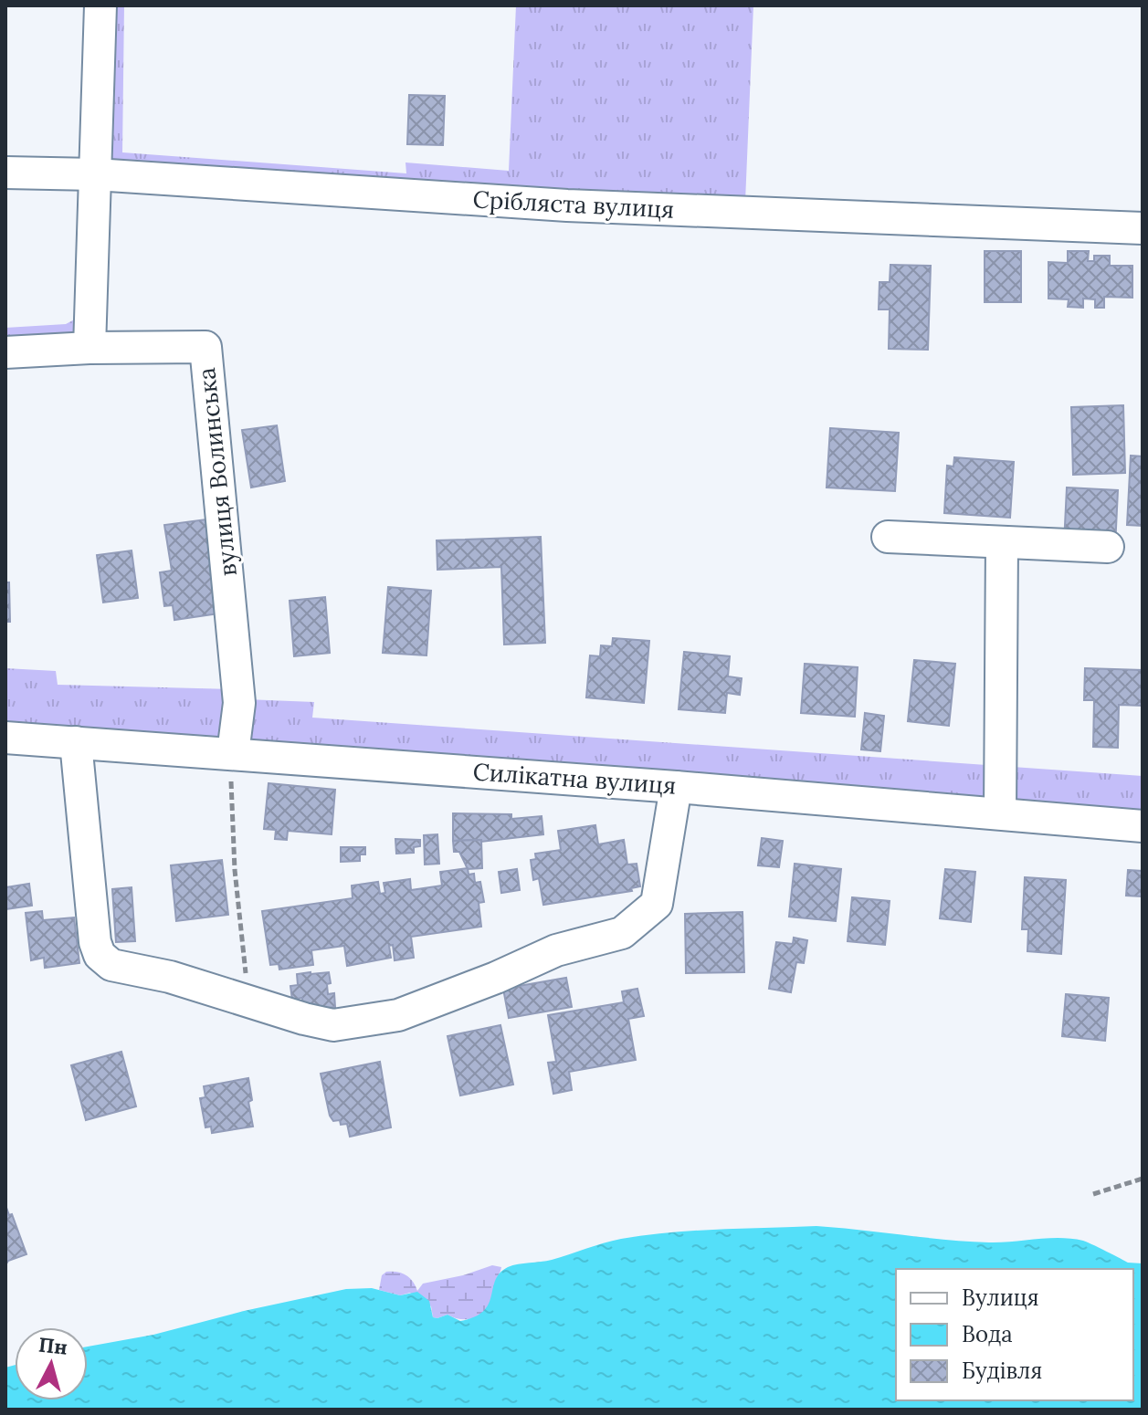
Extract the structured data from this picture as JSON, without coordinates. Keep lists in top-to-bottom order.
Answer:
{
  "streets": {
    "street": ["Срібляста вулиця", "вулиця Волинська", "Силікатна вулиця"]
  },
  "crossings": [
    ["вулиця Волинська", "Силікатна вулиця"]
  ],
  "legend": ["Вулиця", "Вода", "Будівля"],
  "north": "top"
}
